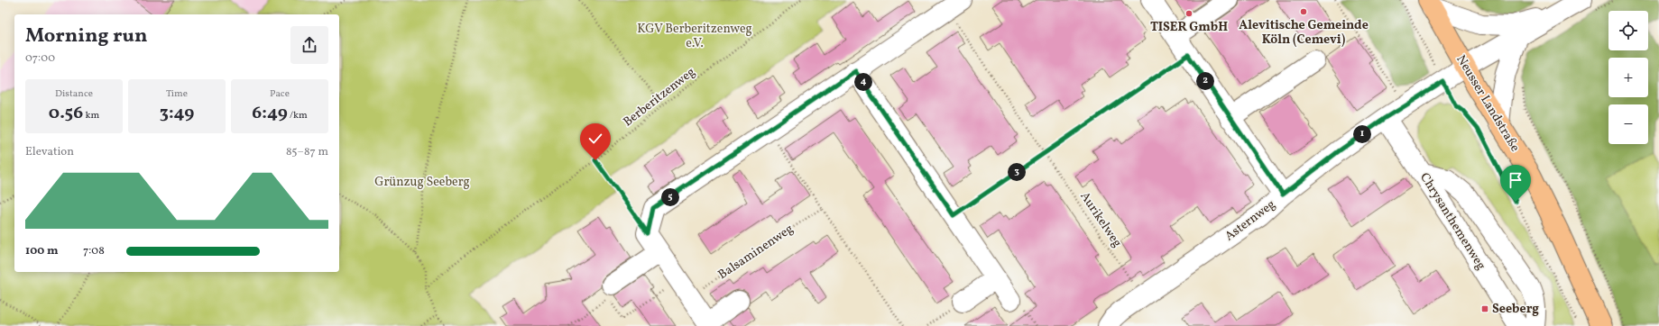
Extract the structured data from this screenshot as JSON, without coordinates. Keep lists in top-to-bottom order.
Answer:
{
  "streets": {
    "main road": ["Neusser Landstraße"],
    "street": ["Asternweg", "Chrysanthemenweg"],
    "path": ["Berberitzenweg", "Aurikelweg", "Balsaminenweg"]
  },
  "crossings": [
    ["Neusser Landstraße", "Asternweg"],
    ["Aurikelweg", "Asternweg"],
    ["Asternweg", "Chrysanthemenweg"]
  ],
  "parks": ["KGV Berberitzenweg e.V.", "Grünzug Seeberg"],
  "places": {
    "other": ["Alevitische Gemeinde Köln (Cemevi)", "TISER GmbH"],
    "transit": ["Seeberg"]
  },
  "page": {
    "map_buttons": ["+", "−"],
    "heading": ["Morning run", "07:00"],
    "pins": [
      "2",
      "4",
      "1",
      "3",
      "5"
    ],
    "stats": [
      ["Distance", "0.56 km"],
      ["Time", "3:49"],
      ["Pace", "6:49 /km"]
    ],
    "chart": ["Elevation", "85–87 m"],
    "list": [
      {
        "name": "100 m",
        "note": "7:08"
      }
    ]
  }
}
